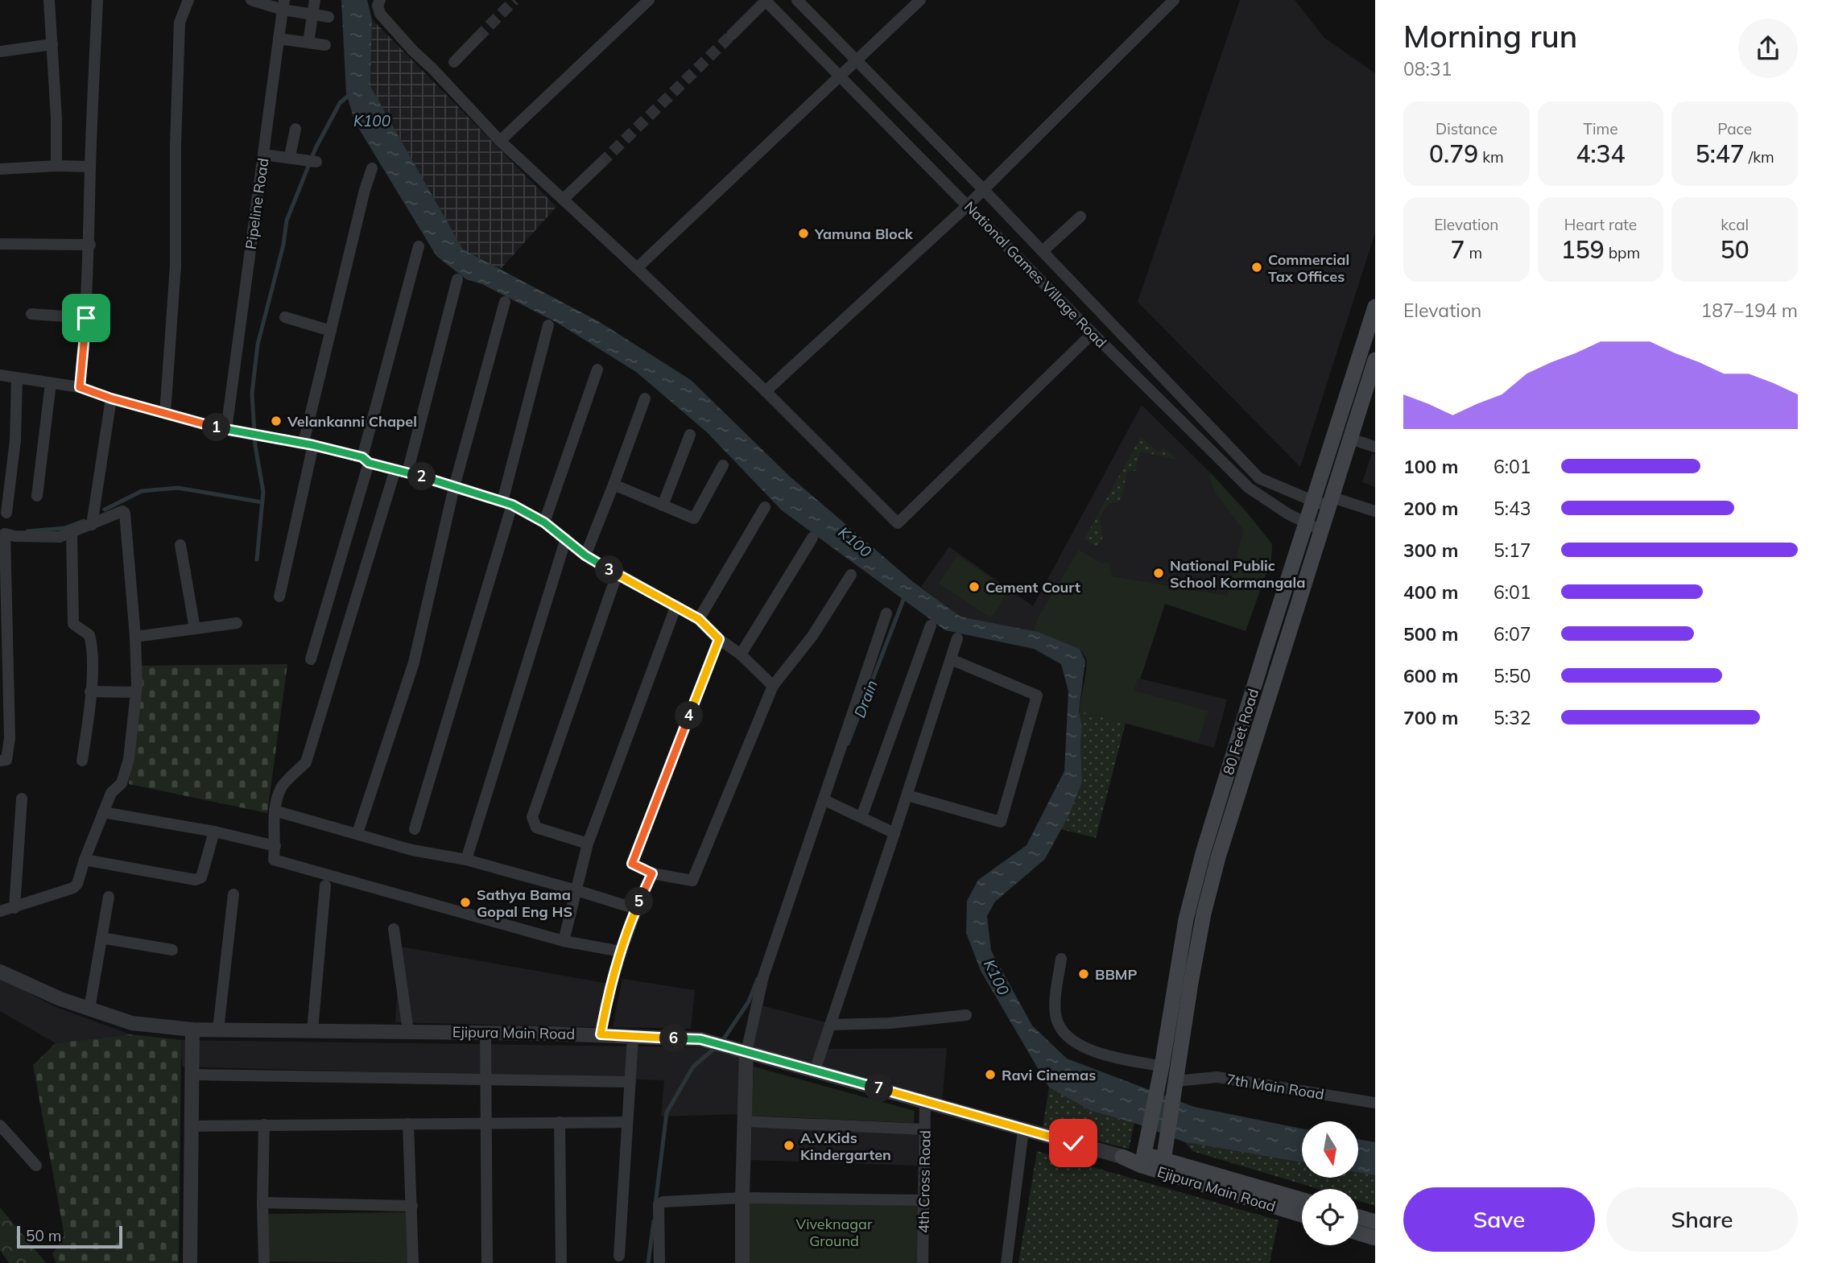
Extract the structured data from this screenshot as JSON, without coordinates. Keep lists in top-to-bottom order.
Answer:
{
  "streets": {
    "main road": ["80 Feet Road", "Ejipura Main Road"],
    "street": [
      "Pipeline Road",
      "National Games Village Road",
      "7th Main Road",
      "4th Cross Road"
    ]
  },
  "crossings": [
    ["National Games Village Road", "80 Feet Road"],
    ["80 Feet Road", "Ejipura Main Road"],
    ["80 Feet Road", "7th Main Road"],
    ["Ejipura Main Road", "4th Cross Road"]
  ],
  "water": ["K100", "Drain"],
  "parks": ["Viveknagar Ground"],
  "places": [
    "Yamuna Block",
    "Commercial Tax Offices",
    "Velankanni Chapel",
    "National Public School Kormangala",
    "Cement Court",
    "Sathya Bama Gopal Eng HS",
    "BBMP",
    "Ravi Cinemas",
    "A.V.Kids Kindergarten"
  ],
  "scale_bar": "50 m",
  "north": "bottom",
  "page": {
    "heading": ["Morning run", "08:31"],
    "stats": [
      ["Distance", "0.79 km"],
      ["Time", "4:34"],
      ["Pace", "5:47 /km"],
      ["Elevation", "7 m"],
      ["Heart rate", "159 bpm"],
      ["kcal", "50"]
    ],
    "chart": ["Elevation", "187–194 m"],
    "pins": [
      "1",
      "2",
      "3",
      "4",
      "5",
      "6",
      "7"
    ],
    "list": [
      {
        "name": "100 m",
        "note": "6:01"
      },
      {
        "name": "200 m",
        "note": "5:43"
      },
      {
        "name": "300 m",
        "note": "5:17"
      },
      {
        "name": "400 m",
        "note": "6:01"
      },
      {
        "name": "500 m",
        "note": "6:07"
      },
      {
        "name": "600 m",
        "note": "5:50"
      },
      {
        "name": "700 m",
        "note": "5:32"
      }
    ],
    "buttons": ["Save", "Share"],
    "scale": "50 m"
  }
}
